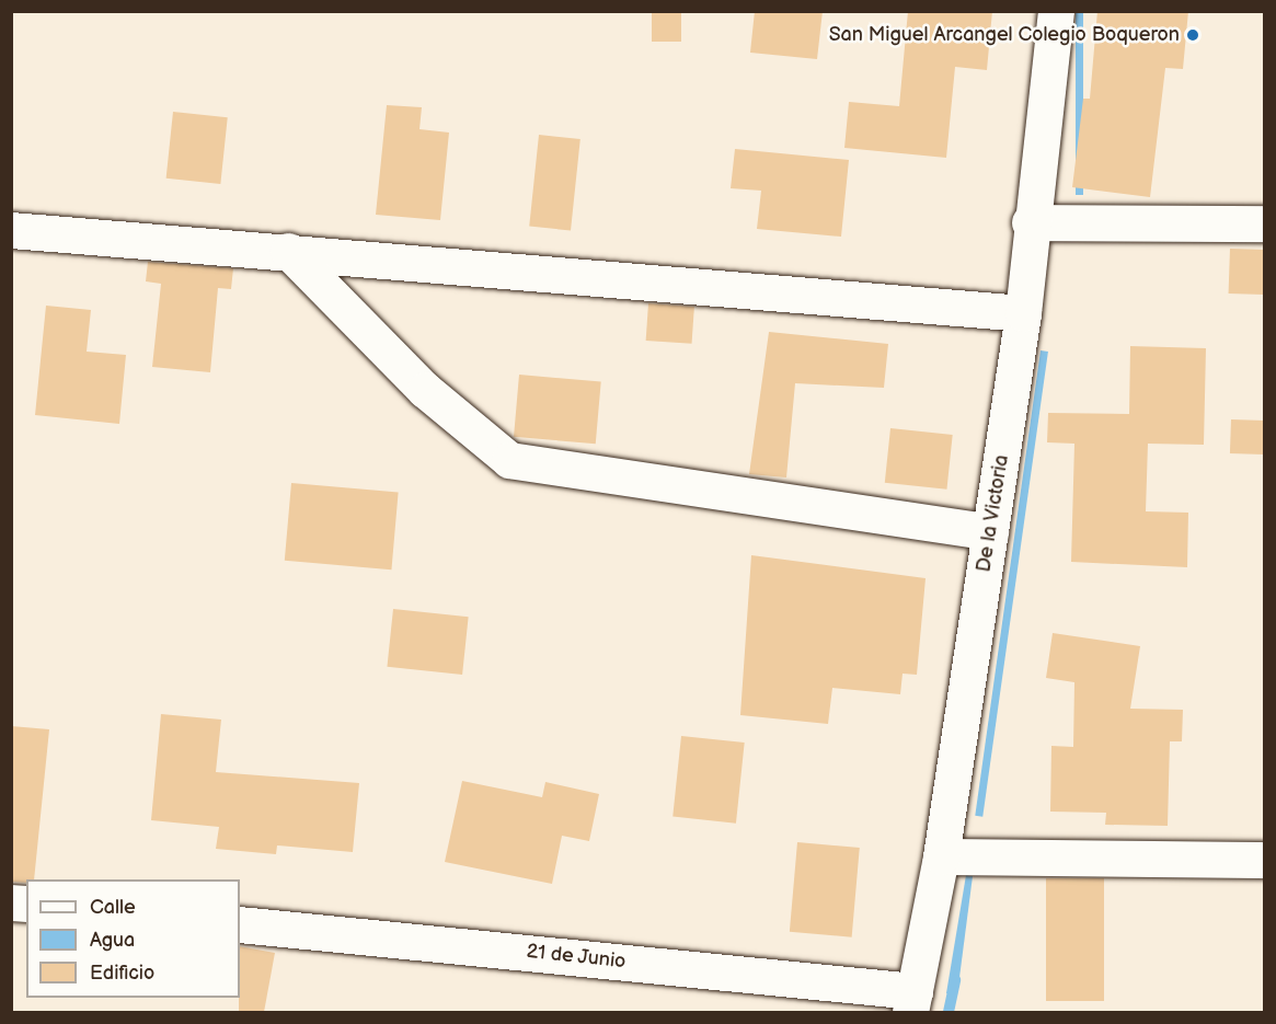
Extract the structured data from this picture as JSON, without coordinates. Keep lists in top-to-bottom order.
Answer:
{
  "streets": {
    "street": ["De la Victoria", "21 de Junio"]
  },
  "crossings": [
    ["De la Victoria", "21 de Junio"]
  ],
  "places": ["San Miguel Arcangel Colegio Boqueron"],
  "legend": ["Calle", "Agua", "Edificio"]
}
